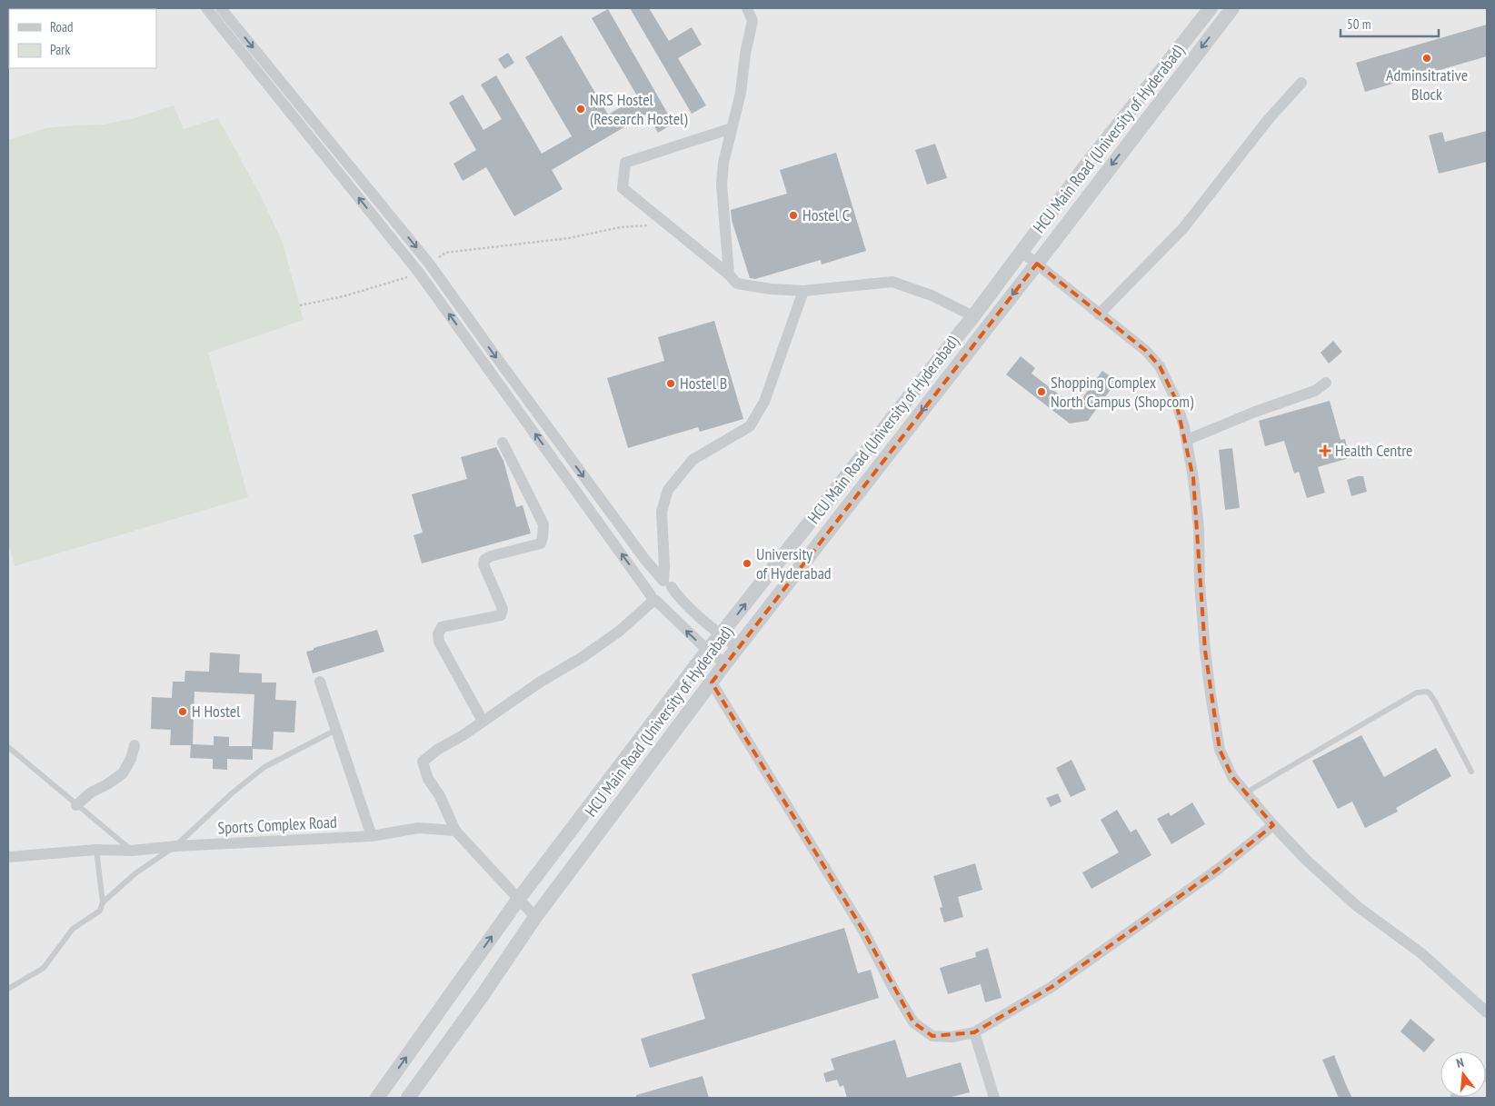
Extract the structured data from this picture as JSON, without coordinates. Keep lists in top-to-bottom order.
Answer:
{
  "streets": {
    "street": ["HCU Main Road (University of Hyderabad)", "Sports Complex Road"]
  },
  "places": {
    "other": [
      "Adminsitrative Block",
      "NRS Hostel (Research Hostel)",
      "Hostel C",
      "Hostel B",
      "Shopping Complex North Campus (Shopcom)",
      "University of Hyderabad",
      "H Hostel"
    ],
    "health": ["Health Centre"]
  },
  "legend": ["Road", "Park"],
  "scale_bar": "50 m",
  "north": "top"
}
